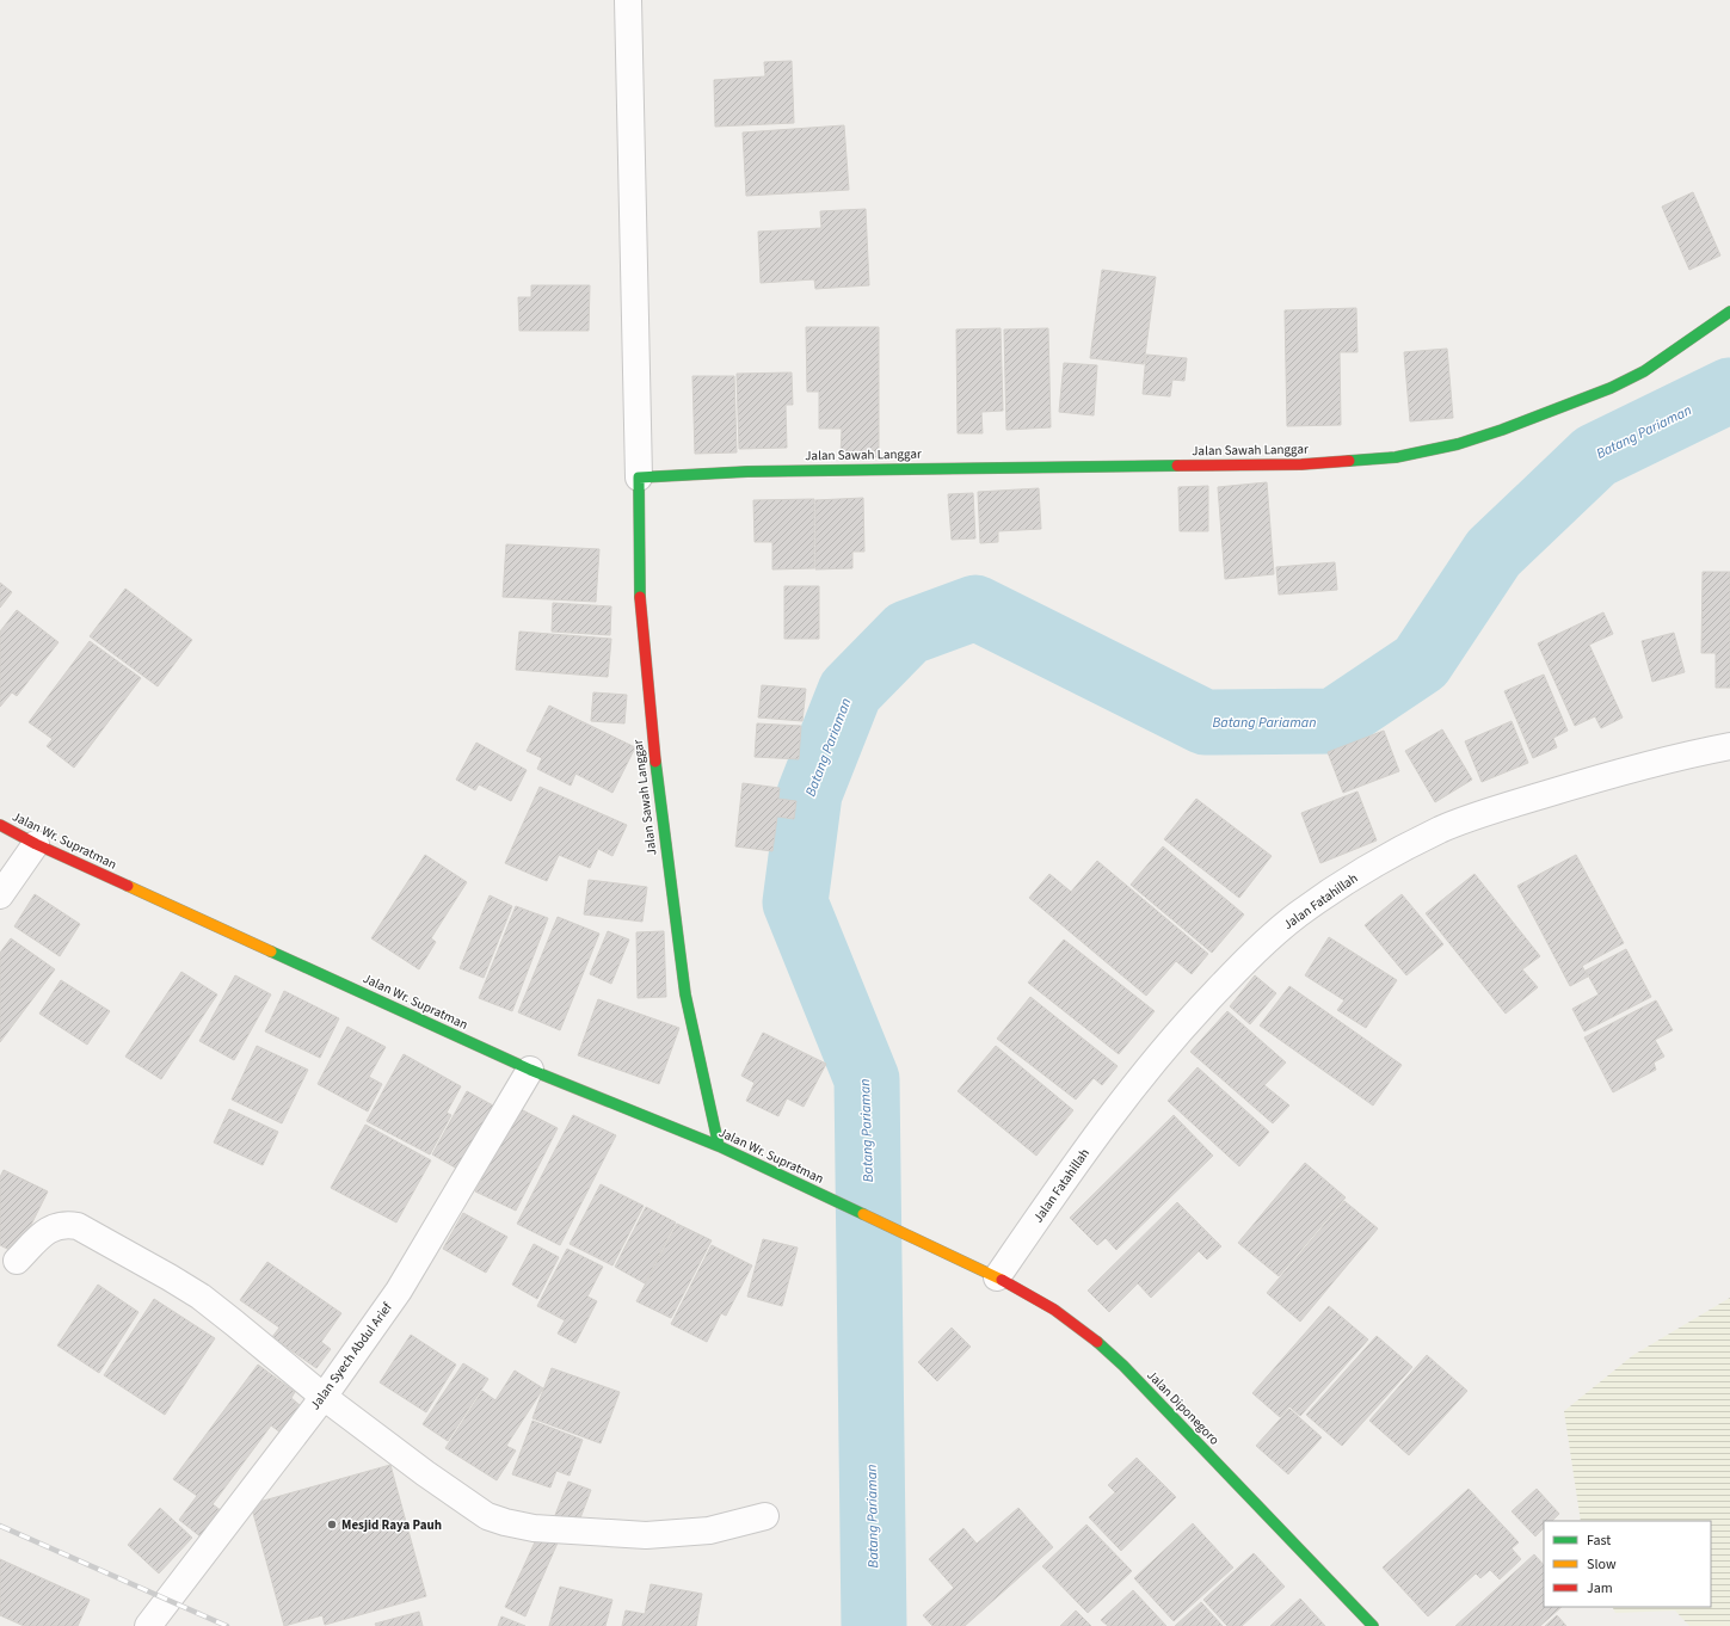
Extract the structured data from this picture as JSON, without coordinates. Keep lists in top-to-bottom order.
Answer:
{
  "streets": {
    "street": [
      "Jalan Sawah Langgar",
      "Jalan Wr. Supratman",
      "Jalan Fatahillah",
      "Jalan Syech Abdul Arief",
      "Jalan Diponegoro"
    ]
  },
  "crossings": [
    ["Jalan Sawah Langgar", "Jalan Wr. Supratman"],
    ["Jalan Wr. Supratman", "Jalan Syech Abdul Arief"],
    ["Jalan Wr. Supratman", "Jalan Diponegoro"],
    ["Jalan Fatahillah", "Jalan Diponegoro"]
  ],
  "water": ["Batang Pariaman"],
  "places": ["Mesjid Raya Pauh"],
  "legend": ["Fast", "Slow", "Jam"]
}
